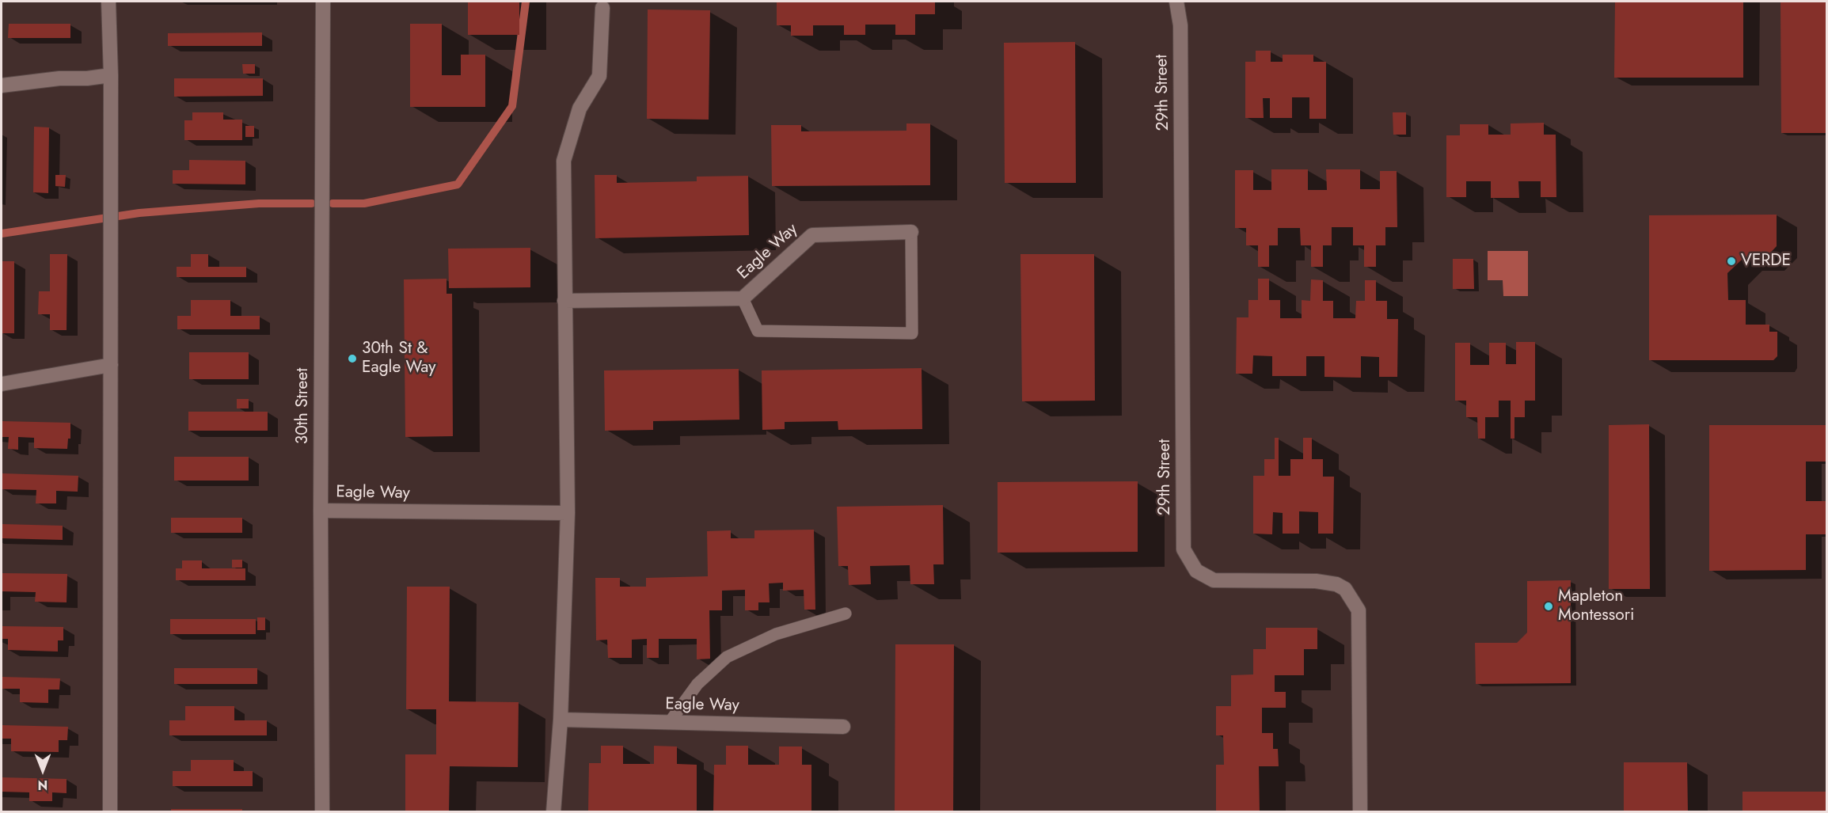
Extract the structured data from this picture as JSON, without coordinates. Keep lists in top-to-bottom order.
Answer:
{
  "streets": {
    "street": ["29th Street", "Eagle Way", "30th Street"]
  },
  "crossings": [
    ["Eagle Way", "30th Street"]
  ],
  "places": ["VERDE", "30th St & Eagle Way", "Mapleton Montessori"],
  "north": "bottom"
}
